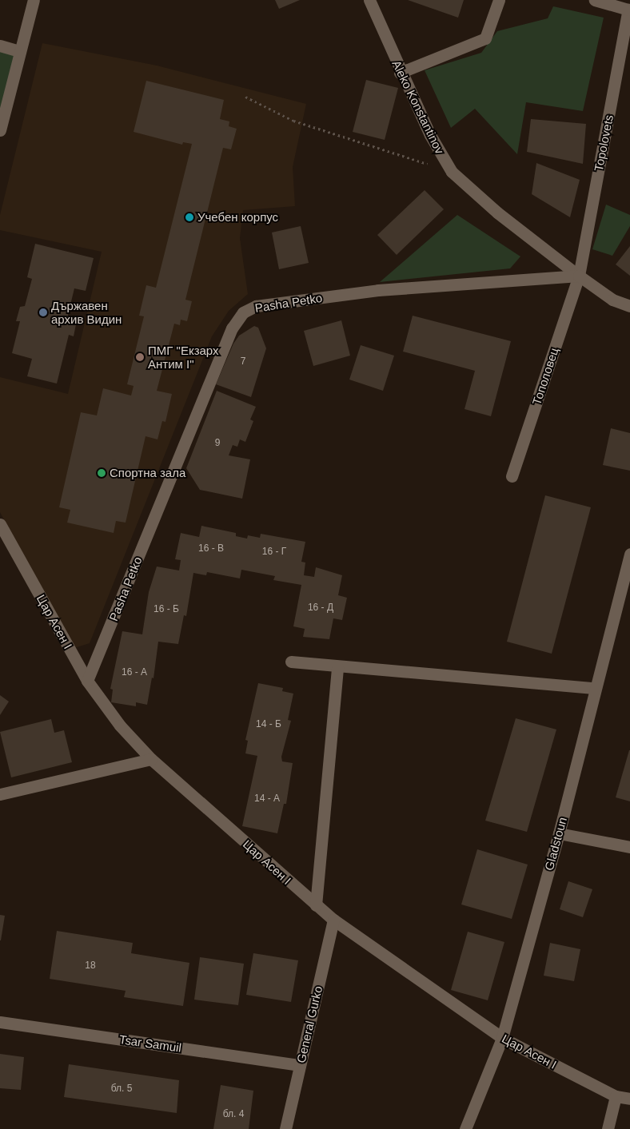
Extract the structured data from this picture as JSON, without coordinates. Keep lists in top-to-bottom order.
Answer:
{
  "streets": {
    "street": [
      "Aleko Konstantinov",
      "Topolovets",
      "Pasha Petko",
      "Тополовец",
      "Цар Асен I",
      "Gladstoun",
      "General Gurko",
      "Tsar Samuil"
    ]
  },
  "crossings": [
    ["Aleko Konstantinov", "Topolovets"],
    ["Aleko Konstantinov", "Pasha Petko"],
    ["Aleko Konstantinov", "Тополовец"],
    ["Topolovets", "Pasha Petko"],
    ["Topolovets", "Тополовец"],
    ["Pasha Petko", "Тополовец"],
    ["Pasha Petko", "Цар Асен I"],
    ["Цар Асен I", "Gladstoun"],
    ["Цар Асен I", "General Gurko"],
    ["General Gurko", "Tsar Samuil"]
  ],
  "places": [
    "Учебен корпус",
    "Държавен архив Видин",
    "ПМГ \"Екзарх Антим I\"",
    "Спортна зала"
  ],
  "house_numbers": [
    "7",
    "9",
    "16 - В",
    "16 - Г",
    "16 - Д",
    "16 - Б",
    "16 - А",
    "14 - Б",
    "14 - А",
    "18",
    "бл. 5",
    "бл. 4"
  ]
}
